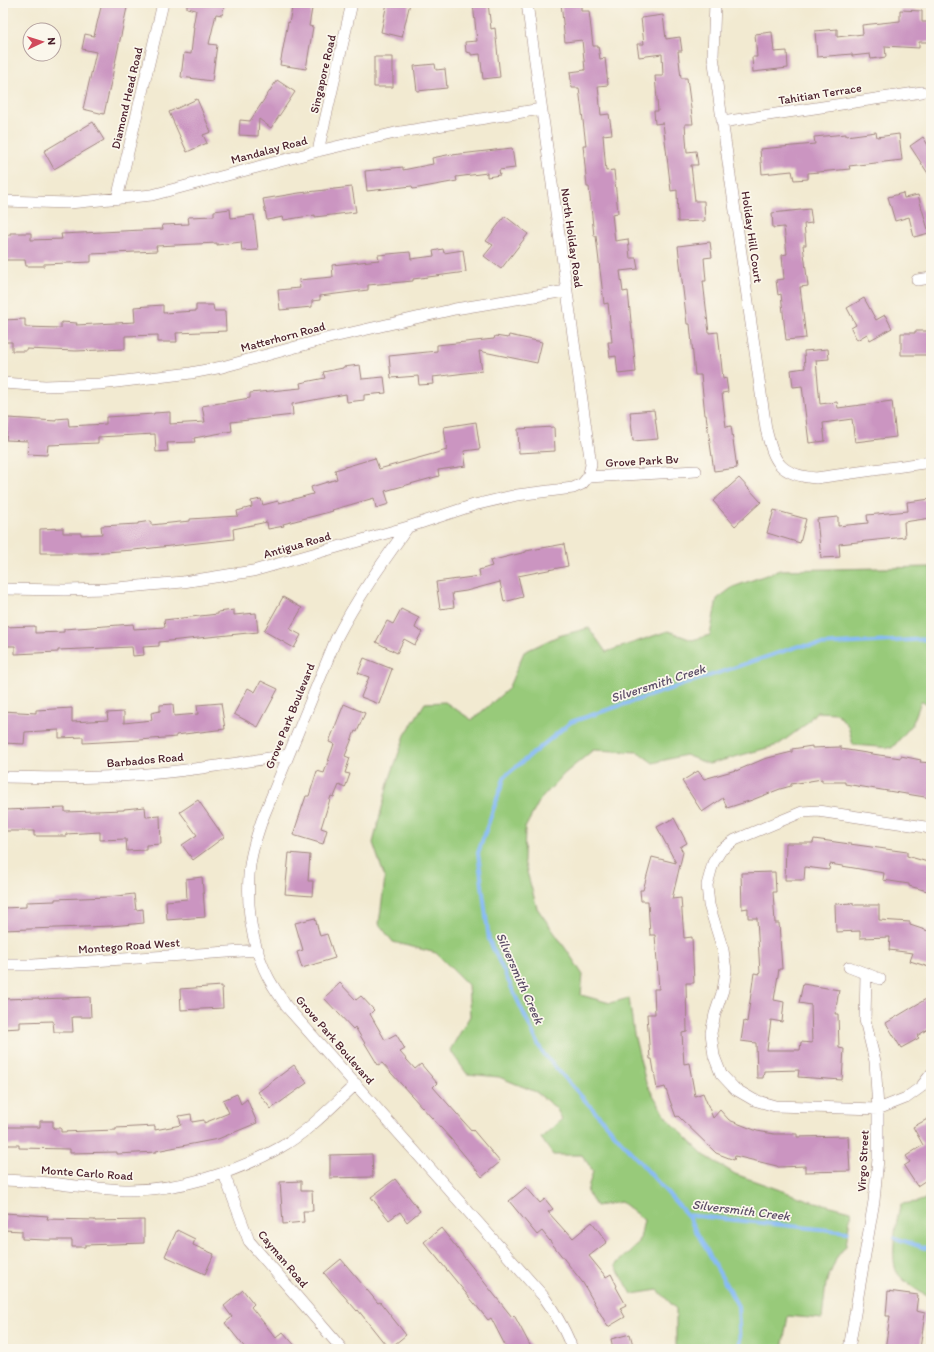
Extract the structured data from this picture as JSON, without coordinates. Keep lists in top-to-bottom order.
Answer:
{
  "streets": {
    "street": [
      "Singapore Road",
      "Tahitian Terrace",
      "Diamond Head Road",
      "Mandalay Road",
      "Holiday Hill Court",
      "North Holiday Road",
      "Matterhorn Road",
      "Grove Park Bv",
      "Antigua Road",
      "Grove Park Boulevard",
      "Barbados Road",
      "Montego Road West",
      "Virgo Street",
      "Monte Carlo Road",
      "Cayman Road"
    ]
  },
  "crossings": [
    ["Singapore Road", "Mandalay Road"],
    ["Tahitian Terrace", "Holiday Hill Court"],
    ["Diamond Head Road", "Mandalay Road"],
    ["Mandalay Road", "North Holiday Road"],
    ["North Holiday Road", "Matterhorn Road"],
    ["North Holiday Road", "Grove Park Bv"],
    ["North Holiday Road", "Antigua Road"],
    ["Grove Park Bv", "Antigua Road"],
    ["Antigua Road", "Grove Park Boulevard"],
    ["Grove Park Boulevard", "Barbados Road"],
    ["Grove Park Boulevard", "Montego Road West"],
    ["Grove Park Boulevard", "Monte Carlo Road"],
    ["Monte Carlo Road", "Cayman Road"]
  ],
  "water": ["Silversmith Creek"],
  "north": "right"
}
